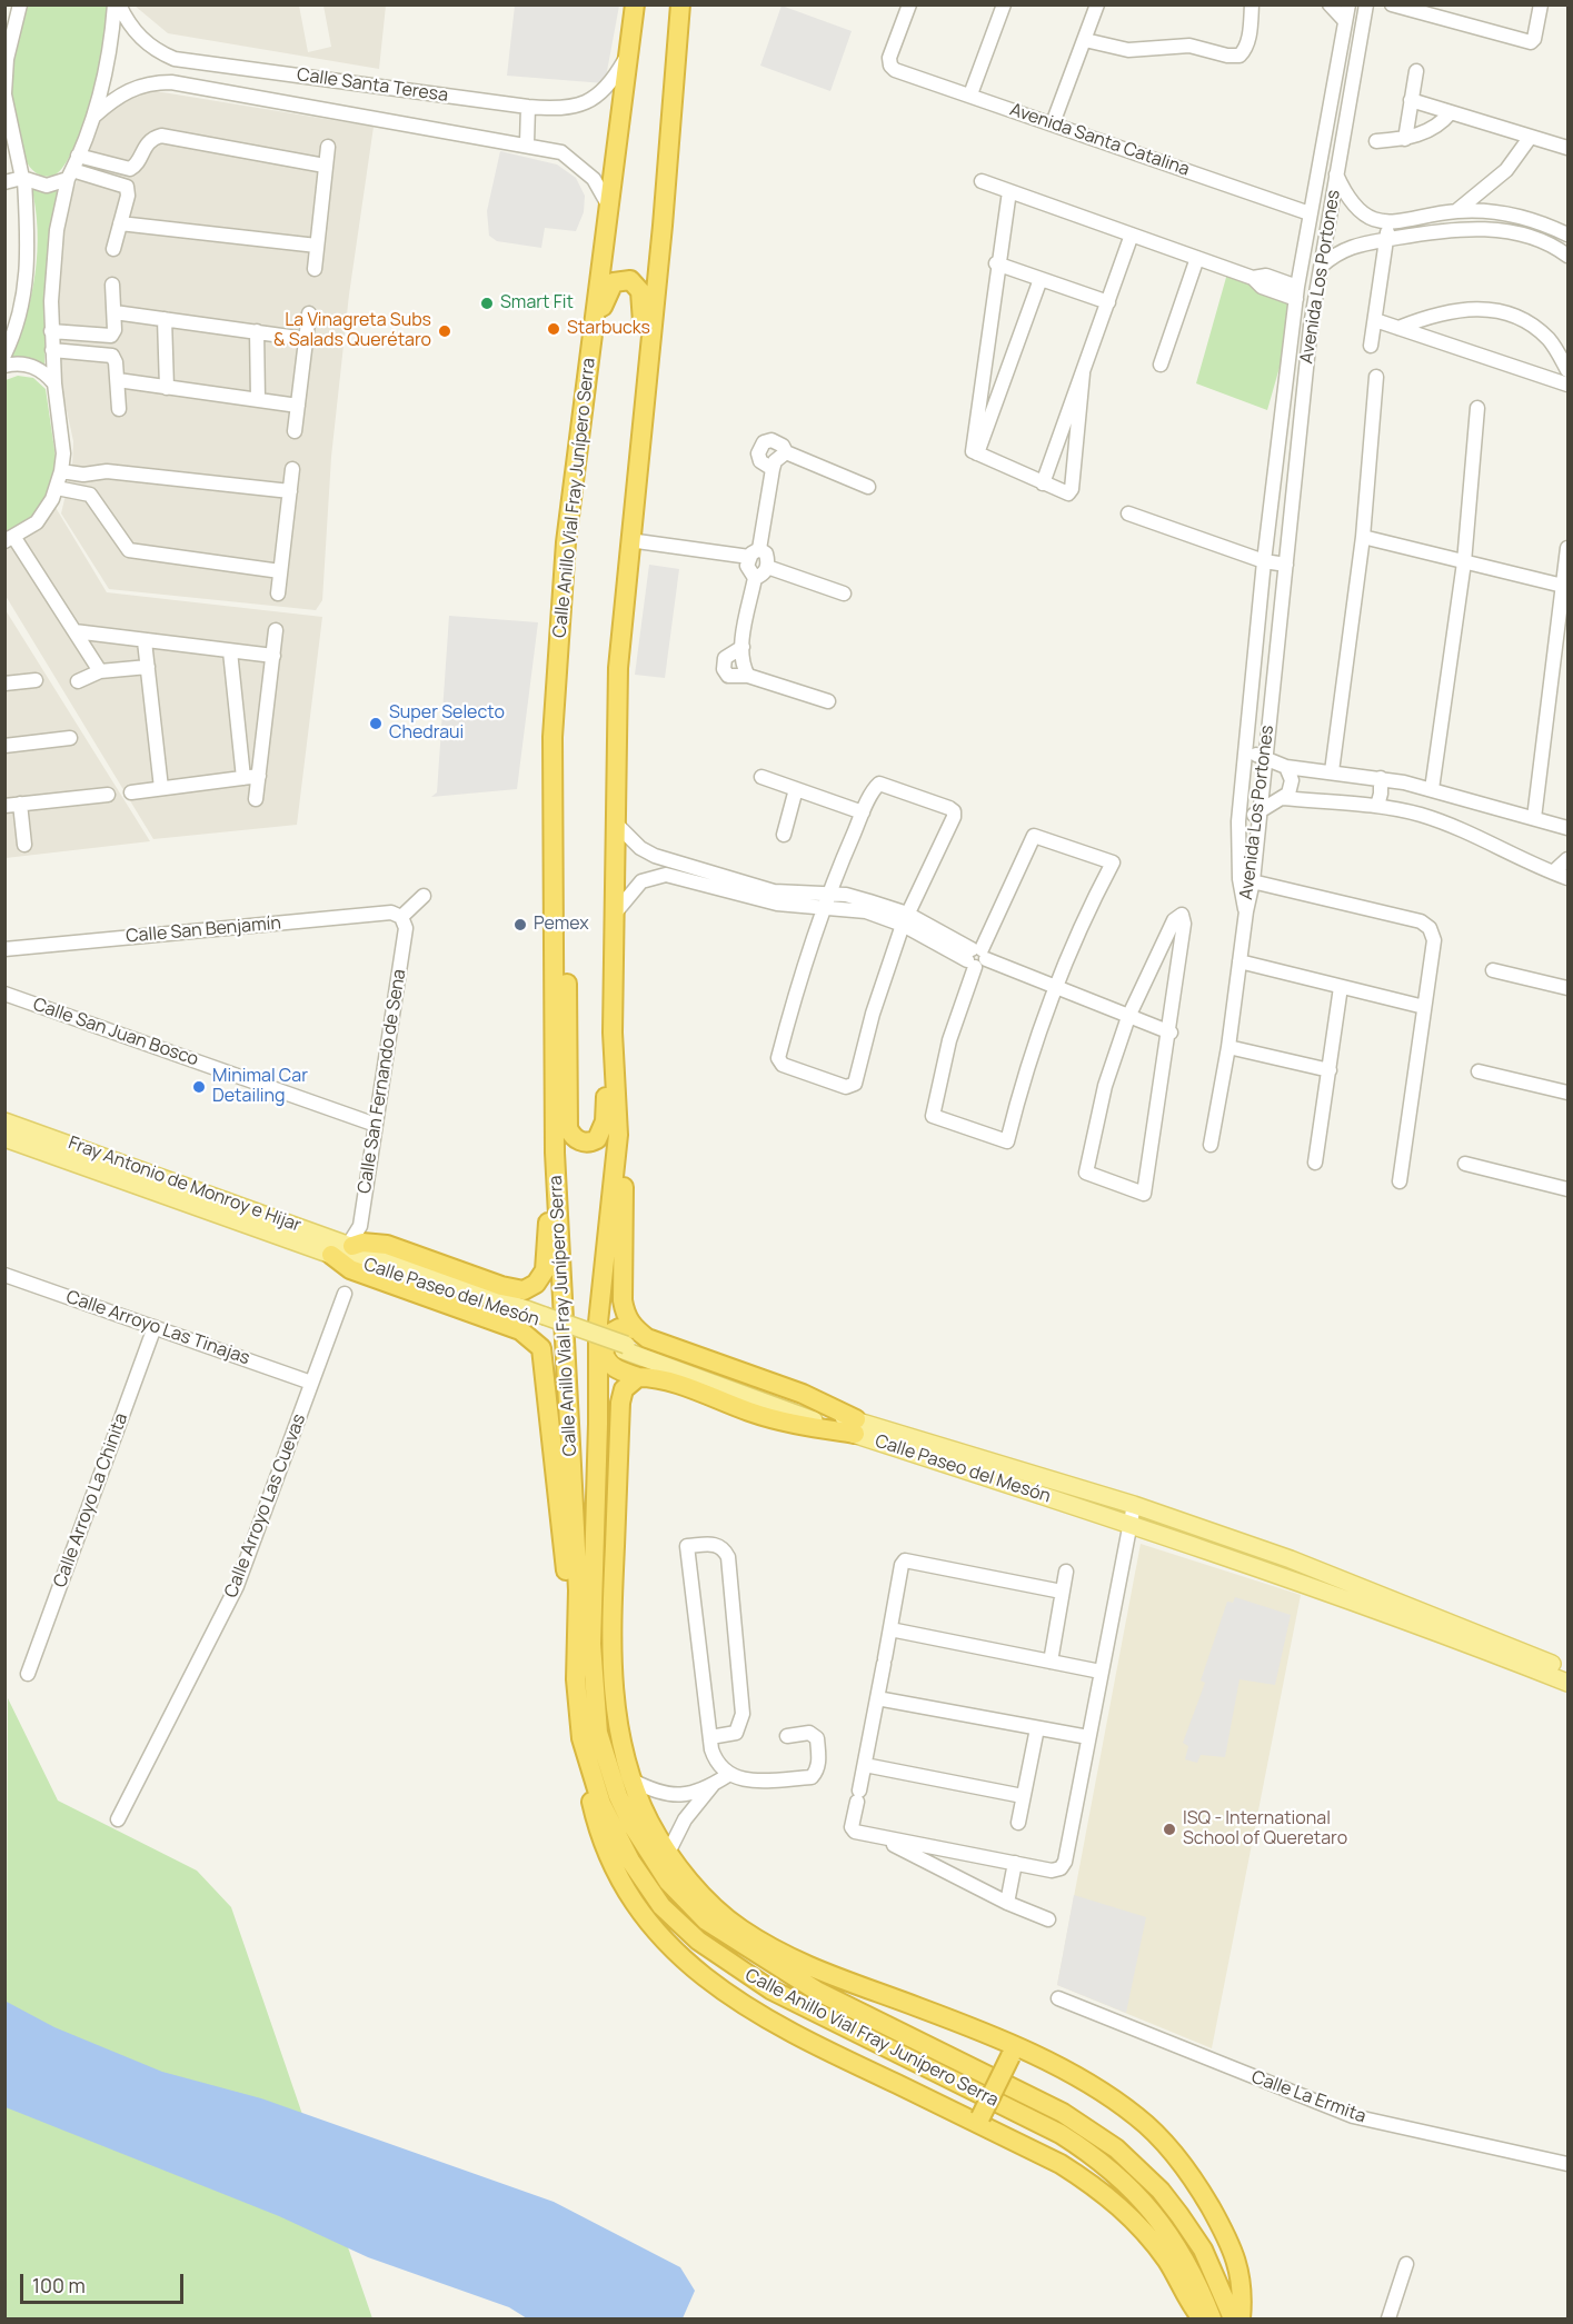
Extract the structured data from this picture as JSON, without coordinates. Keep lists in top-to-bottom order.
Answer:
{
  "streets": {
    "highway": ["Calle Anillo Vial Fray Junípero Serra"],
    "main road": ["Fray Antonio de Monroy e Hijar", "Calle Paseo del Mesón"],
    "street": [
      "Calle Santa Teresa",
      "Avenida Santa Catalina",
      "Avenida Los Portones",
      "Calle San Benjamín",
      "Calle San Juan Bosco",
      "Calle San Fernando de Sena",
      "Calle Arroyo Las Tinajas",
      "Calle Arroyo La Chinita",
      "Calle Arroyo Las Cuevas",
      "Calle La Ermita"
    ]
  },
  "crossings": [
    ["Calle Santa Teresa", "Calle Anillo Vial Fray Junípero Serra"],
    ["Avenida Santa Catalina", "Avenida Los Portones"],
    ["Calle San Benjamín", "Calle San Fernando de Sena"],
    ["Calle San Juan Bosco", "Calle San Fernando de Sena"],
    ["Calle San Fernando de Sena", "Fray Antonio de Monroy e Hijar"],
    ["Calle San Fernando de Sena", "Calle Paseo del Mesón"],
    ["Fray Antonio de Monroy e Hijar", "Calle Paseo del Mesón"],
    ["Calle Arroyo Las Tinajas", "Calle Arroyo La Chinita"],
    ["Calle Arroyo Las Tinajas", "Calle Arroyo Las Cuevas"]
  ],
  "places": [
    "Smart Fit",
    "Starbucks",
    "La Vinagreta Subs & Salads Querétaro",
    "Super Selecto Chedraui",
    "Pemex",
    "Minimal Car Detailing",
    "ISQ - International School of Queretaro"
  ],
  "scale_bar": "100 m"
}
